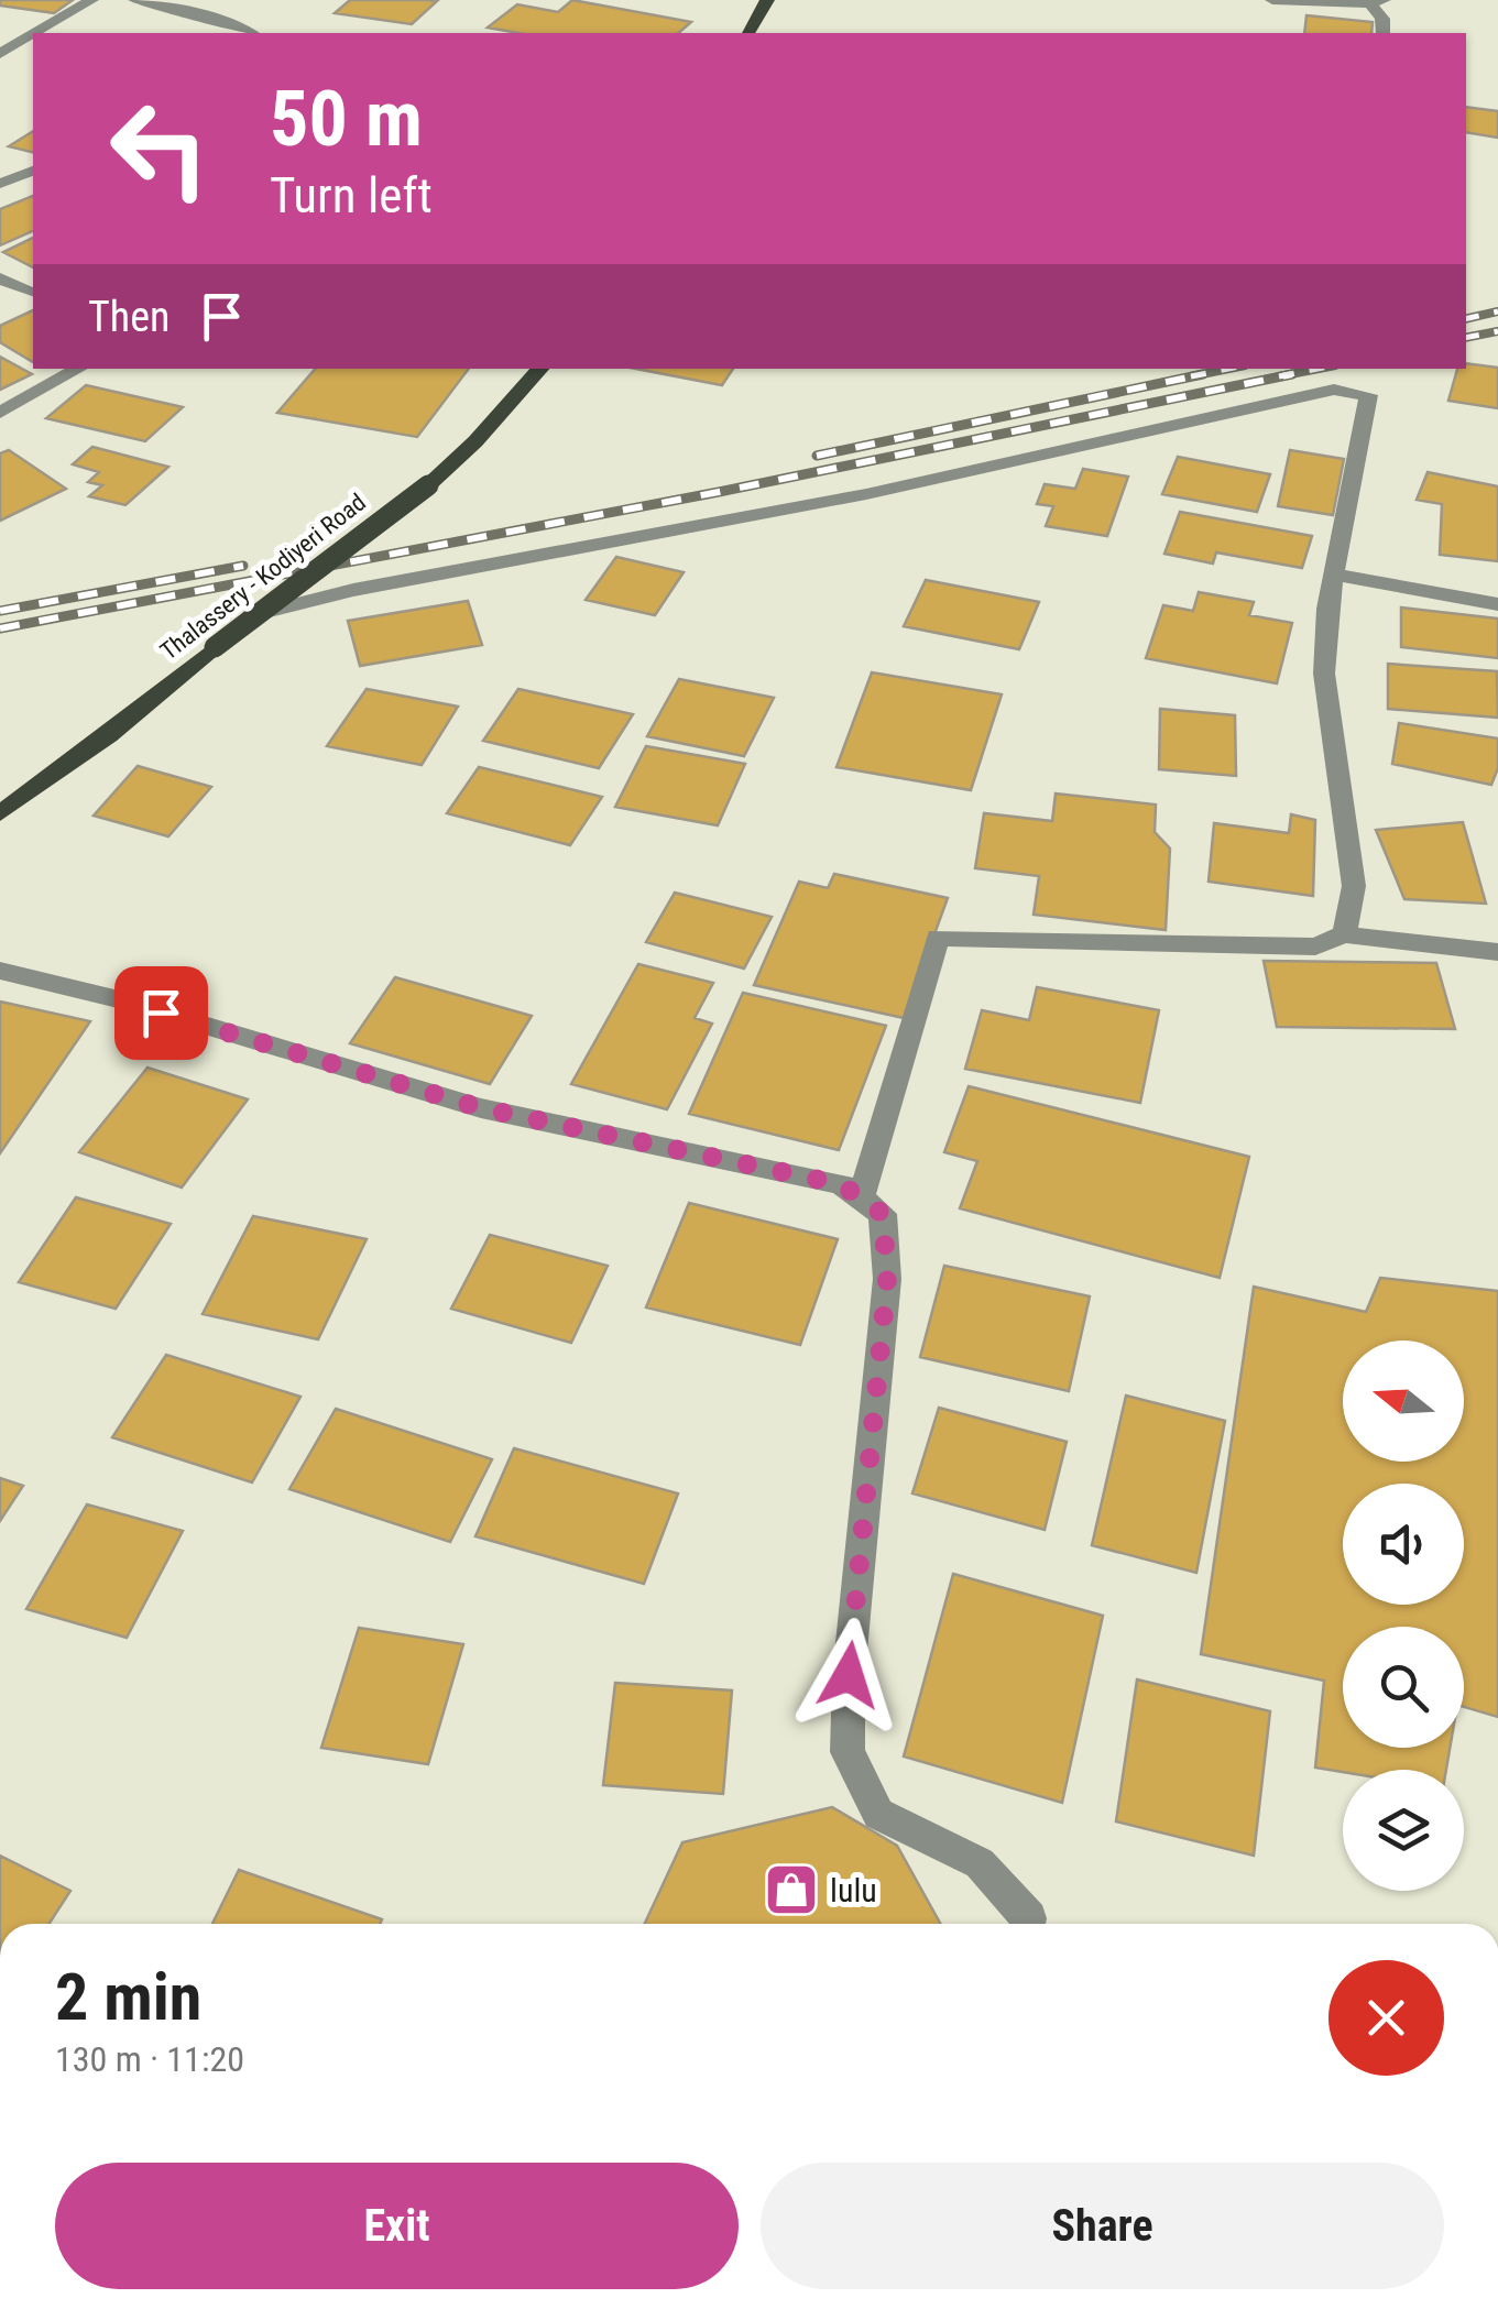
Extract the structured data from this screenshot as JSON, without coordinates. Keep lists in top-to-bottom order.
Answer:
{
  "streets": {
    "main road": ["Thalassery - Kodiyeri Road"]
  },
  "places": {
    "shop": ["lulu"]
  },
  "north": "left",
  "page": {
    "turn": ["50 m", "Turn left"],
    "then": "Then",
    "heading": ["2 min", "130 m · 11:20"],
    "buttons": ["Exit", "Share"]
  }
}
